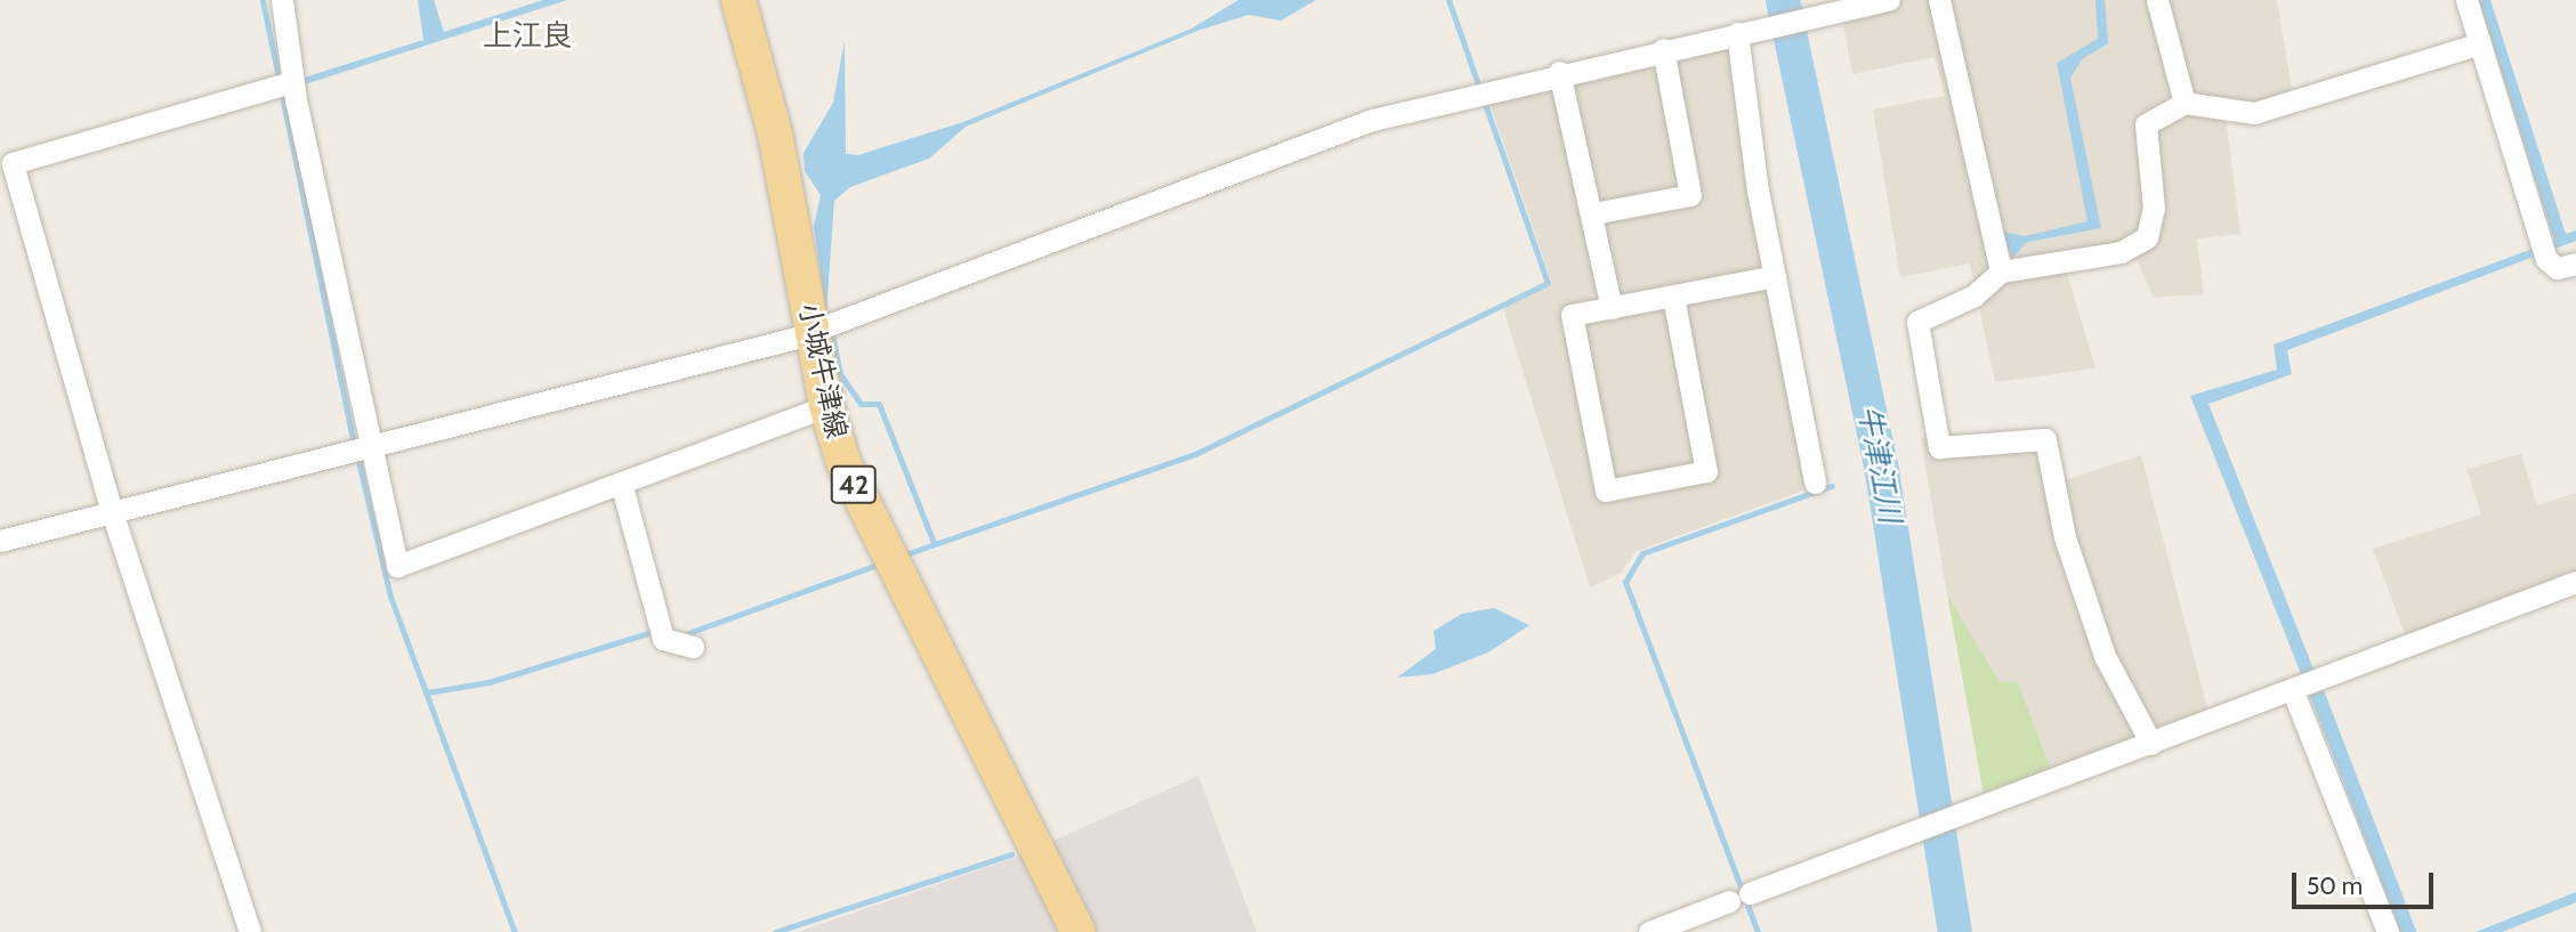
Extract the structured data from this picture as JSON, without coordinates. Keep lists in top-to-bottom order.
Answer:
{
  "streets": {
    "main road": ["小城牛津線", "42"]
  },
  "districts": ["上江良"],
  "water": ["牛津江川"],
  "scale_bar": "50 m"
}
